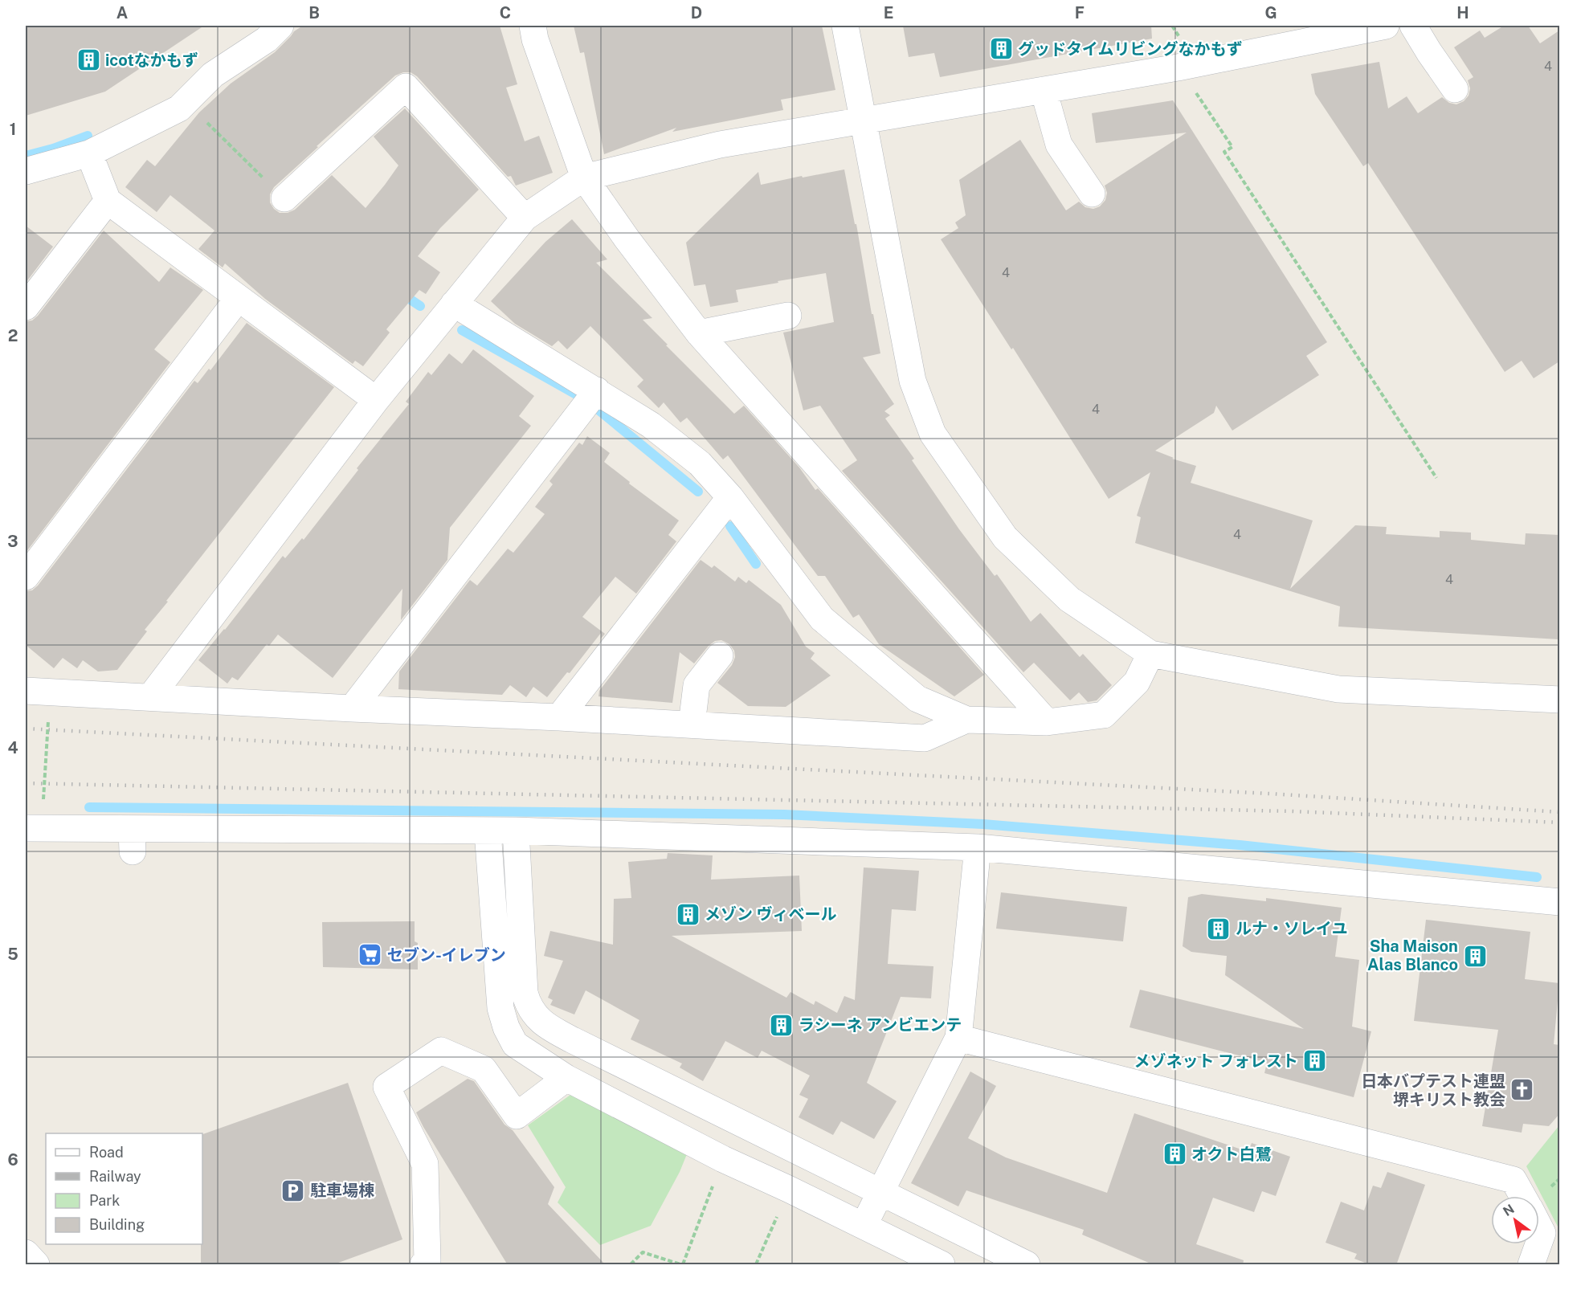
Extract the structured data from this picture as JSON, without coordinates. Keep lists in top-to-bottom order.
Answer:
{
  "places": {
    "building": [
      "グッドタイムリビングなかもず",
      "icotなかもず",
      "メゾン ヴィベール",
      "ルナ・ソレイユ",
      "Sha Maison Alas Blanco",
      "ラシーネ アンビエンテ",
      "メゾネット フォレスト",
      "オクト白鷺"
    ],
    "supermarket": ["セブン-イレブン"],
    "church": ["日本バプテスト連盟 堺キリスト教会"],
    "parking": ["駐車場棟"]
  },
  "house_numbers": [
    "4",
    "4",
    "4",
    "4",
    "4"
  ],
  "legend": [
    "Road",
    "Railway",
    "Park",
    "Building"
  ],
  "north": "top left",
  "grid": {
    "columns": [
      "A",
      "B",
      "C",
      "D",
      "E",
      "F",
      "G",
      "H"
    ],
    "rows": [
      "1",
      "2",
      "3",
      "4",
      "5",
      "6"
    ]
  }
}
